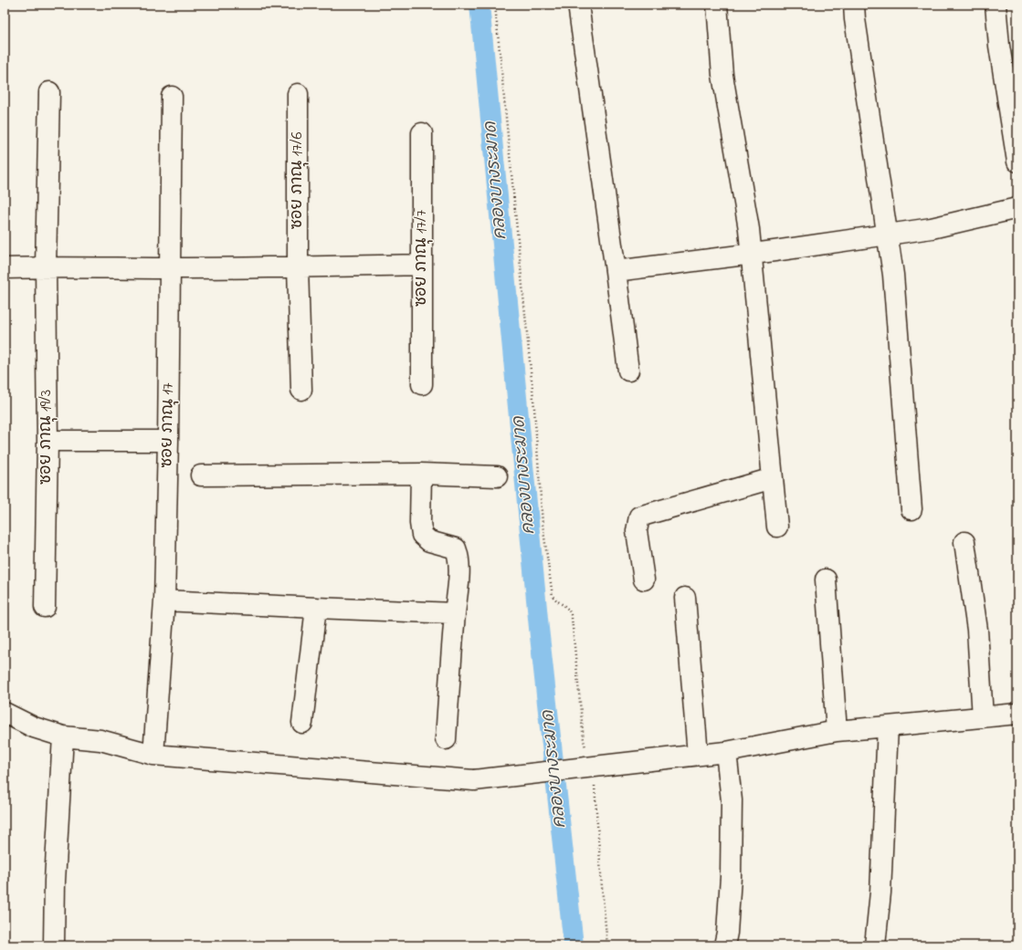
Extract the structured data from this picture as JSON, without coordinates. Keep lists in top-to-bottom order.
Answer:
{
  "streets": {
    "street": [
      "ซอย ภาณุ 17/6",
      "ซอย ภาณุ 17/7",
      "ซอย ภาณุ 17",
      "ซอย ภาณุ 19/3"
    ]
  },
  "water": ["คลองบางระมาด"]
}
